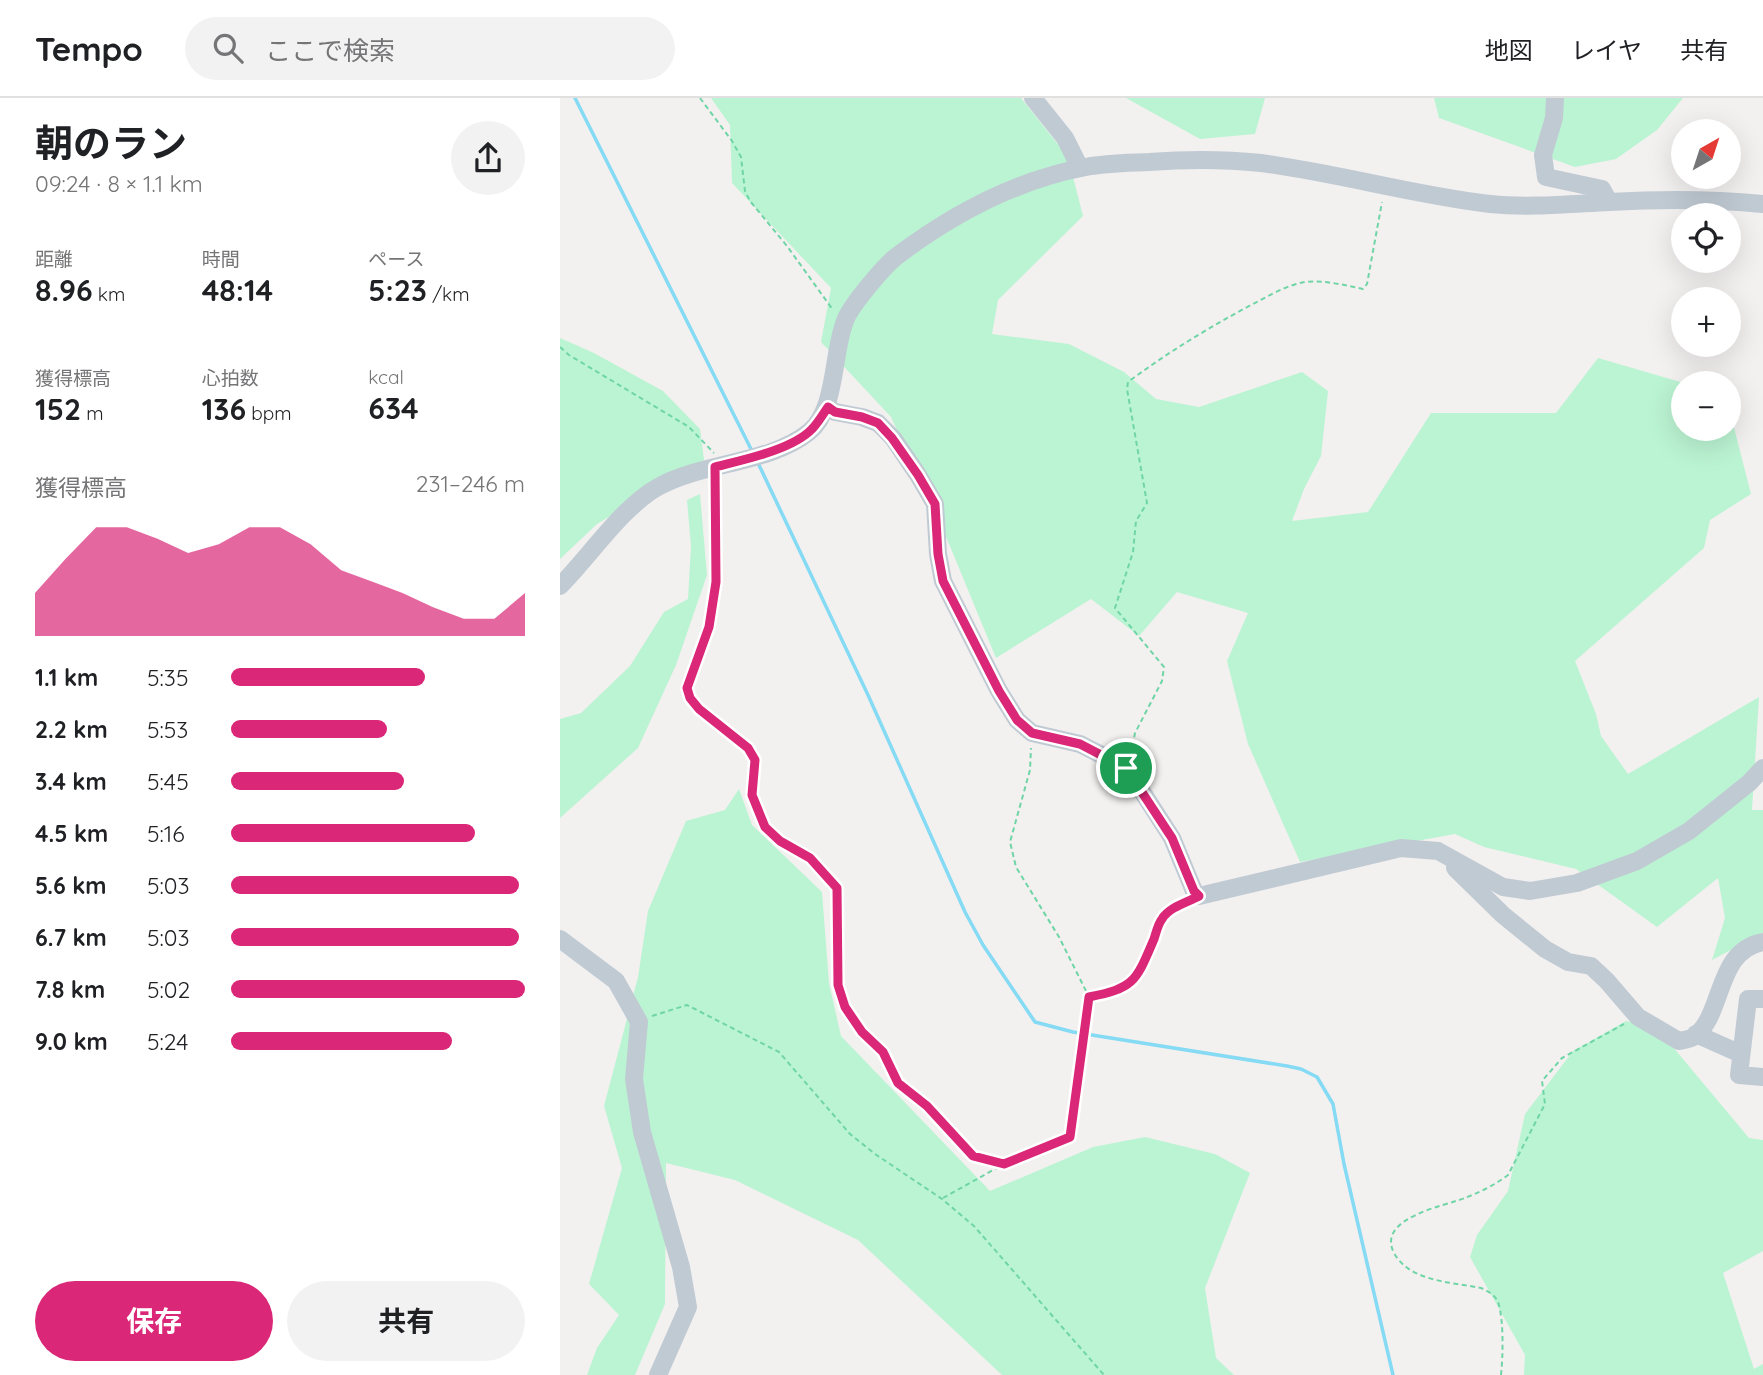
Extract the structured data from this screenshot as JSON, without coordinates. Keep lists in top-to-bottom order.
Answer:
{
  "north": "top right",
  "page": {
    "header": "Tempo",
    "search": "ここで検索",
    "nav": ["地図", "レイヤ", "共有"],
    "heading": ["朝のラン", "09:24 · 8 × 1.1 km"],
    "map_buttons": ["+", "−"],
    "stats": [
      ["距離", "8.96 km"],
      ["時間", "48:14"],
      ["ペース", "5:23 /km"],
      ["獲得標高", "152 m"],
      ["心拍数", "136 bpm"],
      ["kcal", "634"]
    ],
    "chart": ["獲得標高", "231–246 m"],
    "list": [
      {
        "name": "1.1 km",
        "note": "5:35"
      },
      {
        "name": "2.2 km",
        "note": "5:53"
      },
      {
        "name": "3.4 km",
        "note": "5:45"
      },
      {
        "name": "4.5 km",
        "note": "5:16"
      },
      {
        "name": "5.6 km",
        "note": "5:03"
      },
      {
        "name": "6.7 km",
        "note": "5:03"
      },
      {
        "name": "7.8 km",
        "note": "5:02"
      },
      {
        "name": "9.0 km",
        "note": "5:24"
      }
    ],
    "buttons": ["保存", "共有"]
  }
}
